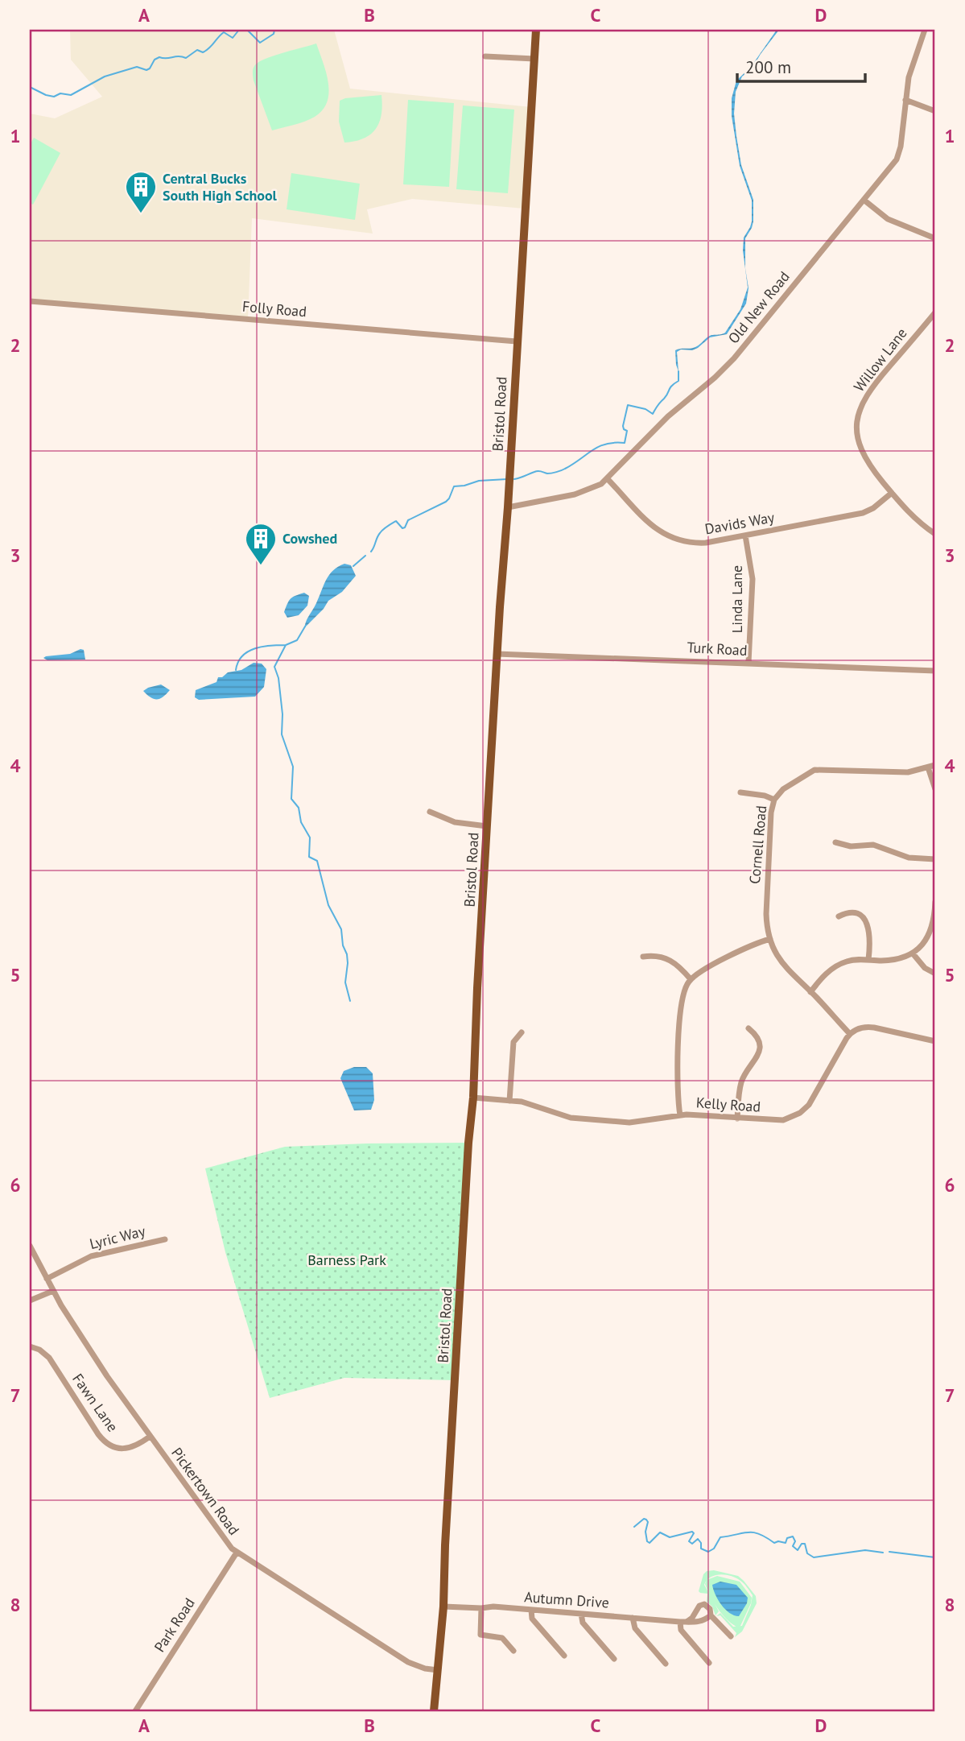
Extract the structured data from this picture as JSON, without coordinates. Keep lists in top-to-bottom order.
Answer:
{
  "streets": {
    "main road": ["Bristol Road"],
    "street": [
      "Old New Road",
      "Folly Road",
      "Willow Lane",
      "Davids Way",
      "Linda Lane",
      "Turk Road",
      "Cornell Road",
      "Kelly Road",
      "Lyric Way",
      "Fawn Lane",
      "Pickertown Road",
      "Autumn Drive",
      "Park Road"
    ]
  },
  "crossings": [
    ["Old New Road", "Bristol Road"],
    ["Old New Road", "Davids Way"],
    ["Folly Road", "Bristol Road"],
    ["Willow Lane", "Davids Way"],
    ["Bristol Road", "Turk Road"],
    ["Bristol Road", "Kelly Road"],
    ["Bristol Road", "Pickertown Road"],
    ["Bristol Road", "Autumn Drive"],
    ["Davids Way", "Linda Lane"],
    ["Linda Lane", "Turk Road"],
    ["Cornell Road", "Kelly Road"],
    ["Lyric Way", "Pickertown Road"],
    ["Fawn Lane", "Pickertown Road"],
    ["Pickertown Road", "Park Road"]
  ],
  "parks": ["Barness Park"],
  "places": {
    "building": ["Central Bucks South High School", "Cowshed"]
  },
  "scale_bar": "200 m",
  "grid": {
    "columns": [
      "A",
      "B",
      "C",
      "D"
    ],
    "rows": [
      "1",
      "2",
      "3",
      "4",
      "5",
      "6",
      "7",
      "8"
    ]
  }
}
